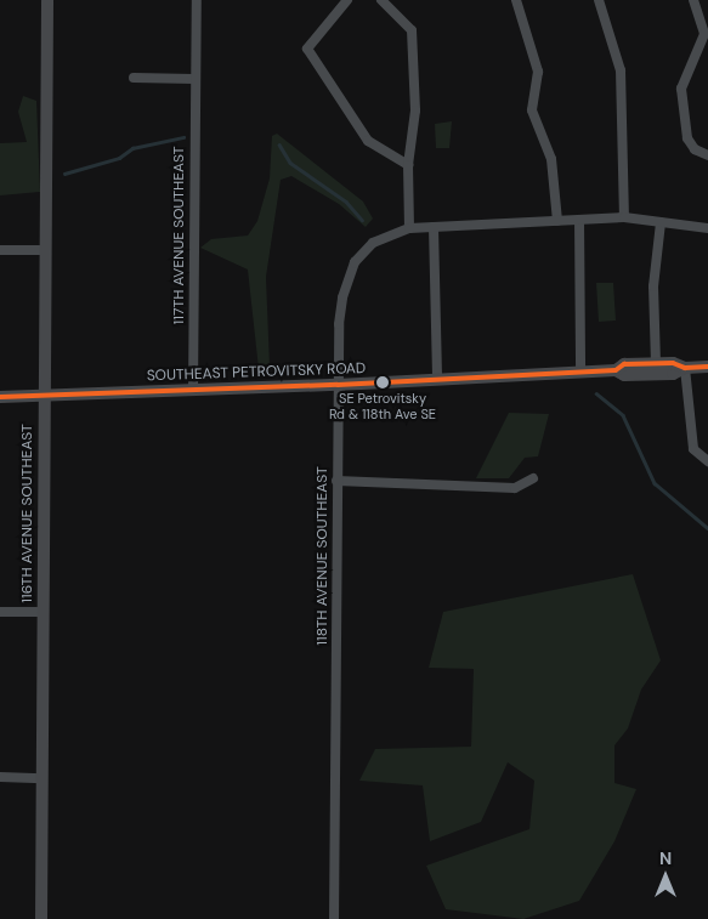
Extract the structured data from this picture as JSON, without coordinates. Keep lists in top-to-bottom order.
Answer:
{
  "streets": {
    "street": [
      "117TH AVENUE SOUTHEAST",
      "SOUTHEAST PETROVITSKY ROAD",
      "116TH AVENUE SOUTHEAST",
      "118TH AVENUE SOUTHEAST"
    ]
  },
  "crossings": [
    ["117TH AVENUE SOUTHEAST", "SOUTHEAST PETROVITSKY ROAD"],
    ["SOUTHEAST PETROVITSKY ROAD", "116TH AVENUE SOUTHEAST"],
    ["SOUTHEAST PETROVITSKY ROAD", "118TH AVENUE SOUTHEAST"]
  ],
  "places": ["SE Petrovitsky Rd & 118th Ave SE"],
  "north": "top"
}
